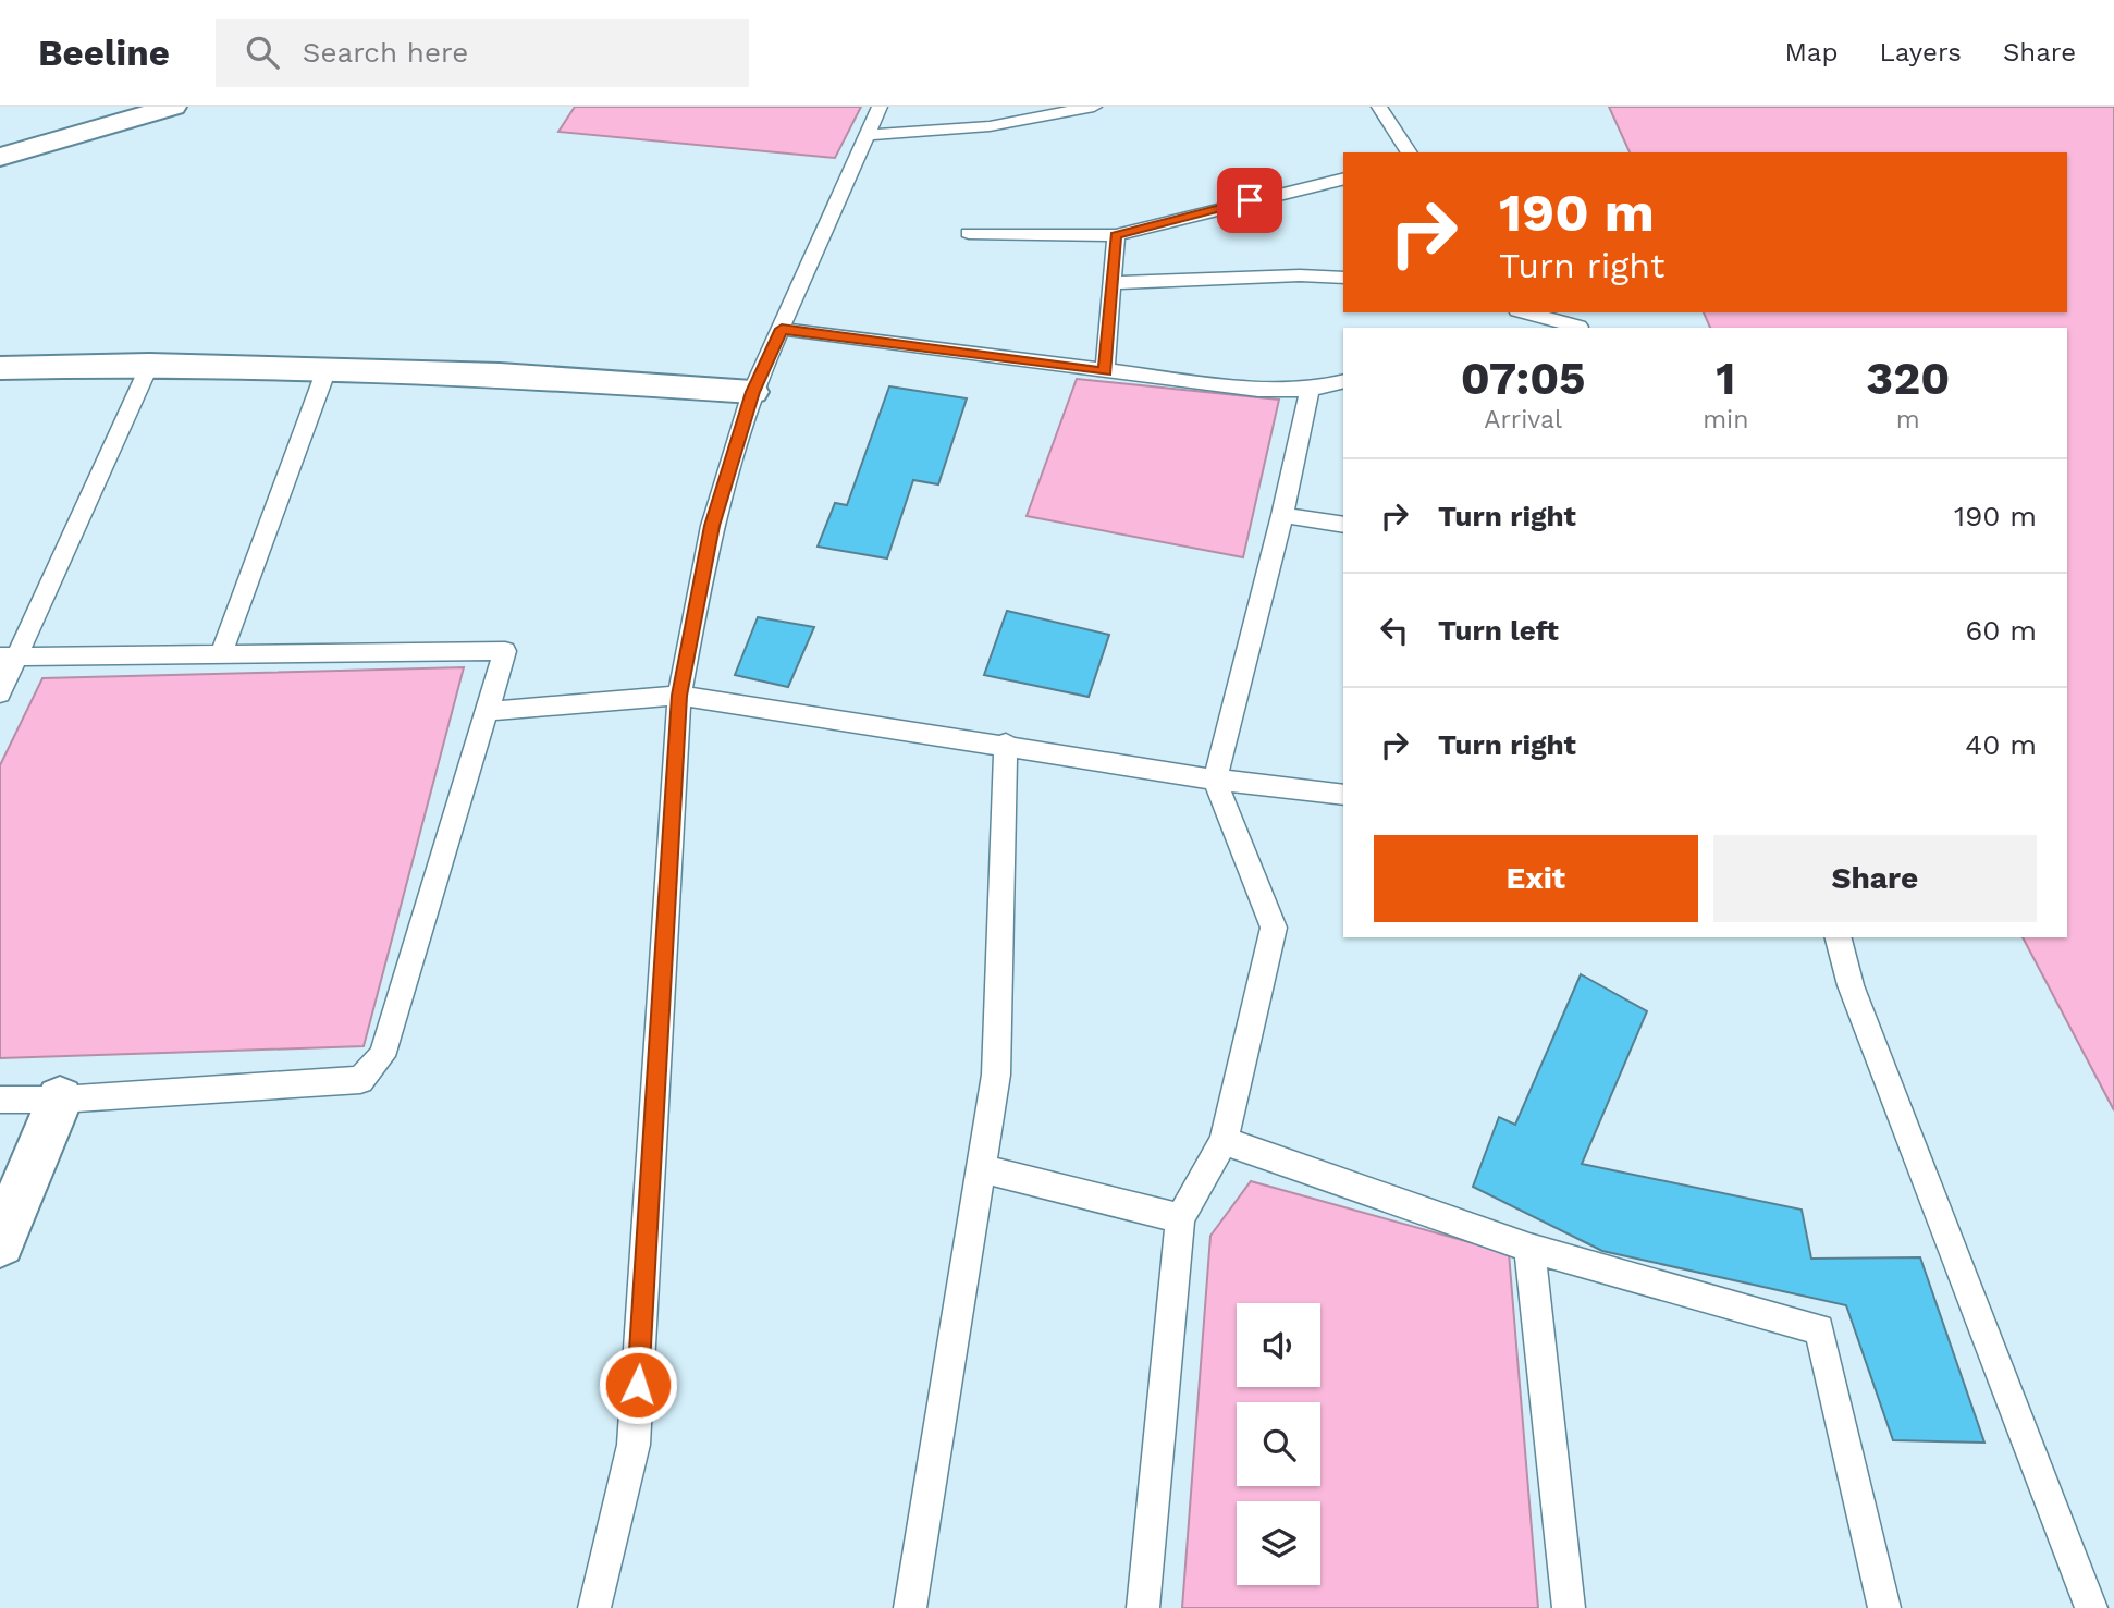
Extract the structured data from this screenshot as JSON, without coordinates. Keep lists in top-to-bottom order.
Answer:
{
  "page": {
    "header": "Beeline",
    "search": "Search here",
    "nav": ["Map", "Layers", "Share"],
    "turn": ["190 m", "Turn right"],
    "eta": [
      "07:05",
      "Arrival",
      "1",
      "min",
      "320",
      "m"
    ],
    "list": [
      {
        "name": "Turn right",
        "value": "190 m"
      },
      {
        "name": "Turn left",
        "value": "60 m"
      },
      {
        "name": "Turn right",
        "value": "40 m"
      }
    ],
    "buttons": ["Exit", "Share"]
  }
}
